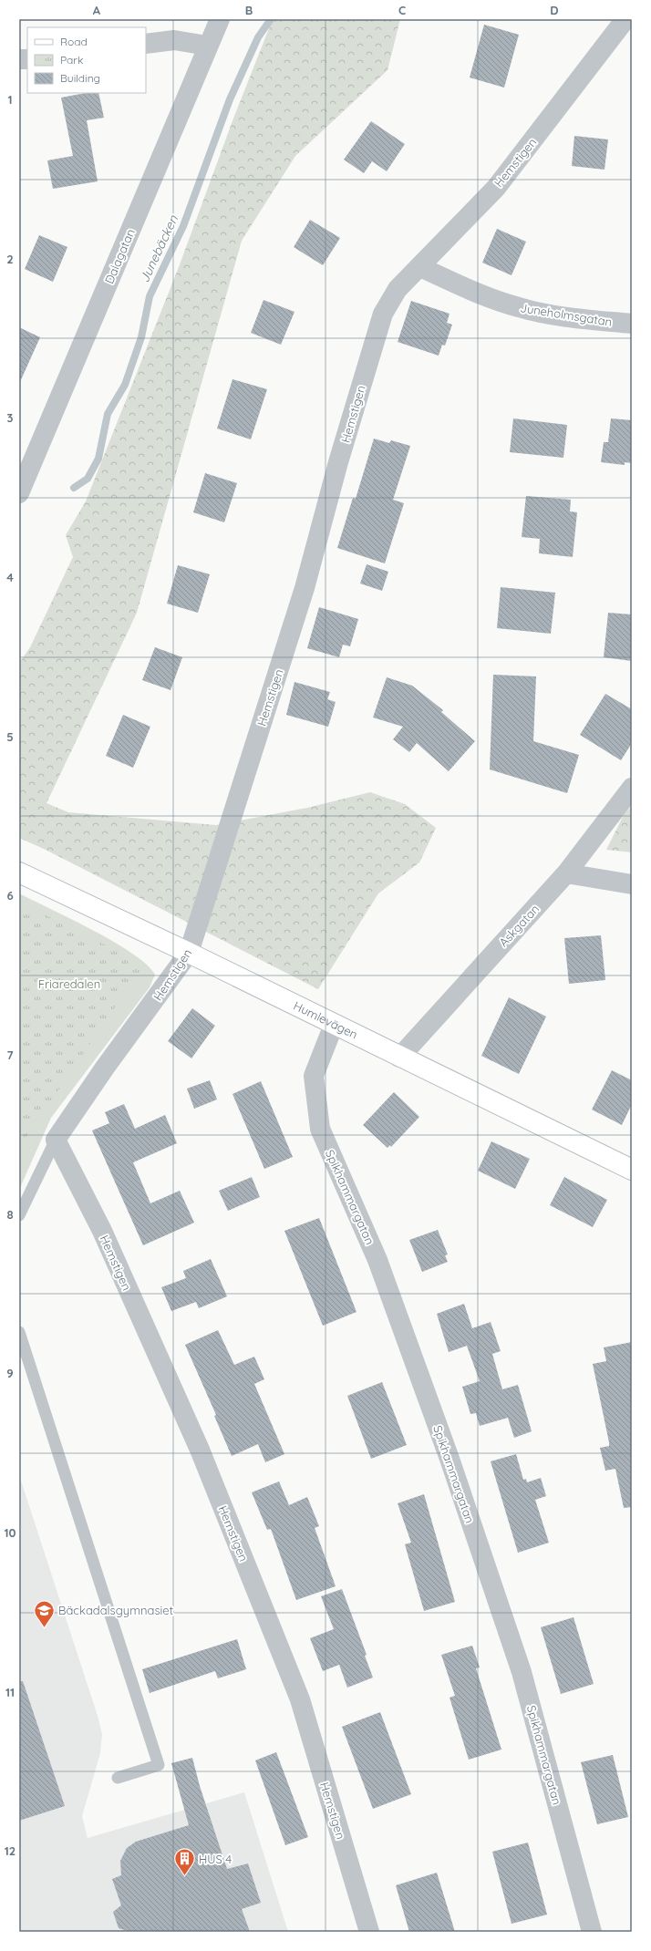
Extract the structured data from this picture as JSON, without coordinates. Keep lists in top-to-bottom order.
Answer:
{
  "streets": {
    "street": [
      "Hemstigen",
      "Dalagatan",
      "Juneholmsgatan",
      "Askgatan",
      "Humlevägen",
      "Spikhammargatan"
    ]
  },
  "crossings": [
    ["Hemstigen", "Juneholmsgatan"],
    ["Hemstigen", "Humlevägen"],
    ["Askgatan", "Humlevägen"],
    ["Humlevägen", "Spikhammargatan"]
  ],
  "water": ["Junebäcken"],
  "parks": ["Friaredalen"],
  "places": {
    "school or university": ["Bäckadalsgymnasiet"],
    "building": ["HUS 4"]
  },
  "legend": ["Road", "Park", "Building"],
  "grid": {
    "columns": [
      "A",
      "B",
      "C",
      "D"
    ],
    "rows": [
      "1",
      "2",
      "3",
      "4",
      "5",
      "6",
      "7",
      "8",
      "9",
      "10",
      "11",
      "12"
    ]
  }
}
